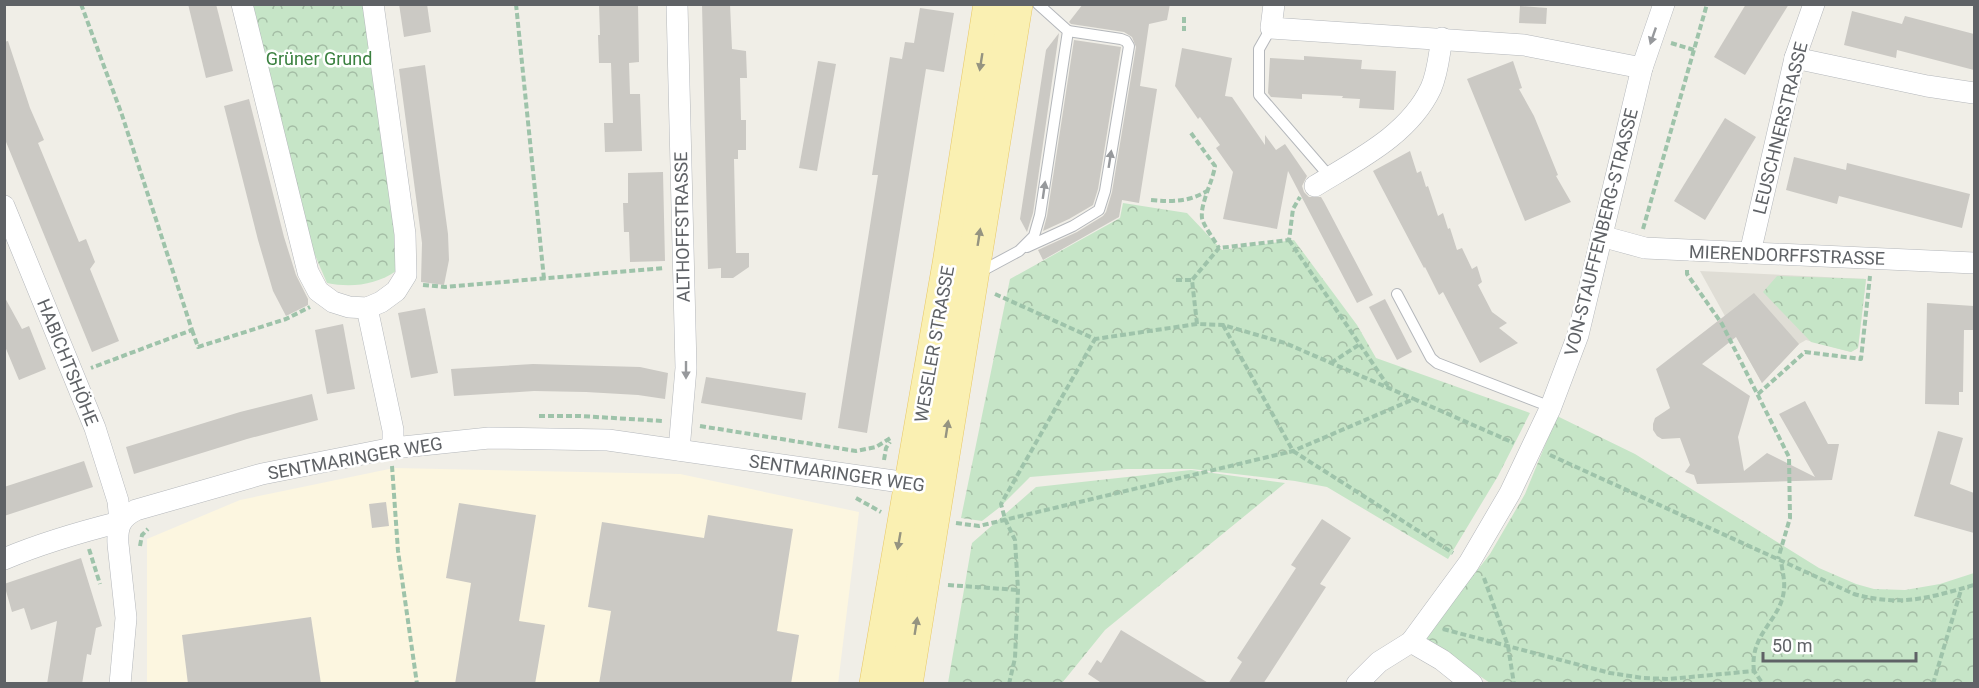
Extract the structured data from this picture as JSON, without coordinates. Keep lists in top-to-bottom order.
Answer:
{
  "streets": {
    "main road": ["WESELER STRASSE"],
    "street": [
      "LEUSCHNERSTRASSE",
      "ALTHOFFSTRASSE",
      "VON-STAUFFENBERG-STRASSE",
      "MIERENDORFFSTRASSE",
      "HABICHTSHÖHE",
      "SENTMARINGER WEG"
    ]
  },
  "crossings": [
    ["LEUSCHNERSTRASSE", "MIERENDORFFSTRASSE"],
    ["ALTHOFFSTRASSE", "SENTMARINGER WEG"],
    ["VON-STAUFFENBERG-STRASSE", "MIERENDORFFSTRASSE"],
    ["WESELER STRASSE", "SENTMARINGER WEG"],
    ["HABICHTSHÖHE", "SENTMARINGER WEG"]
  ],
  "parks": ["Grüner Grund"],
  "scale_bar": "50 m"
}
